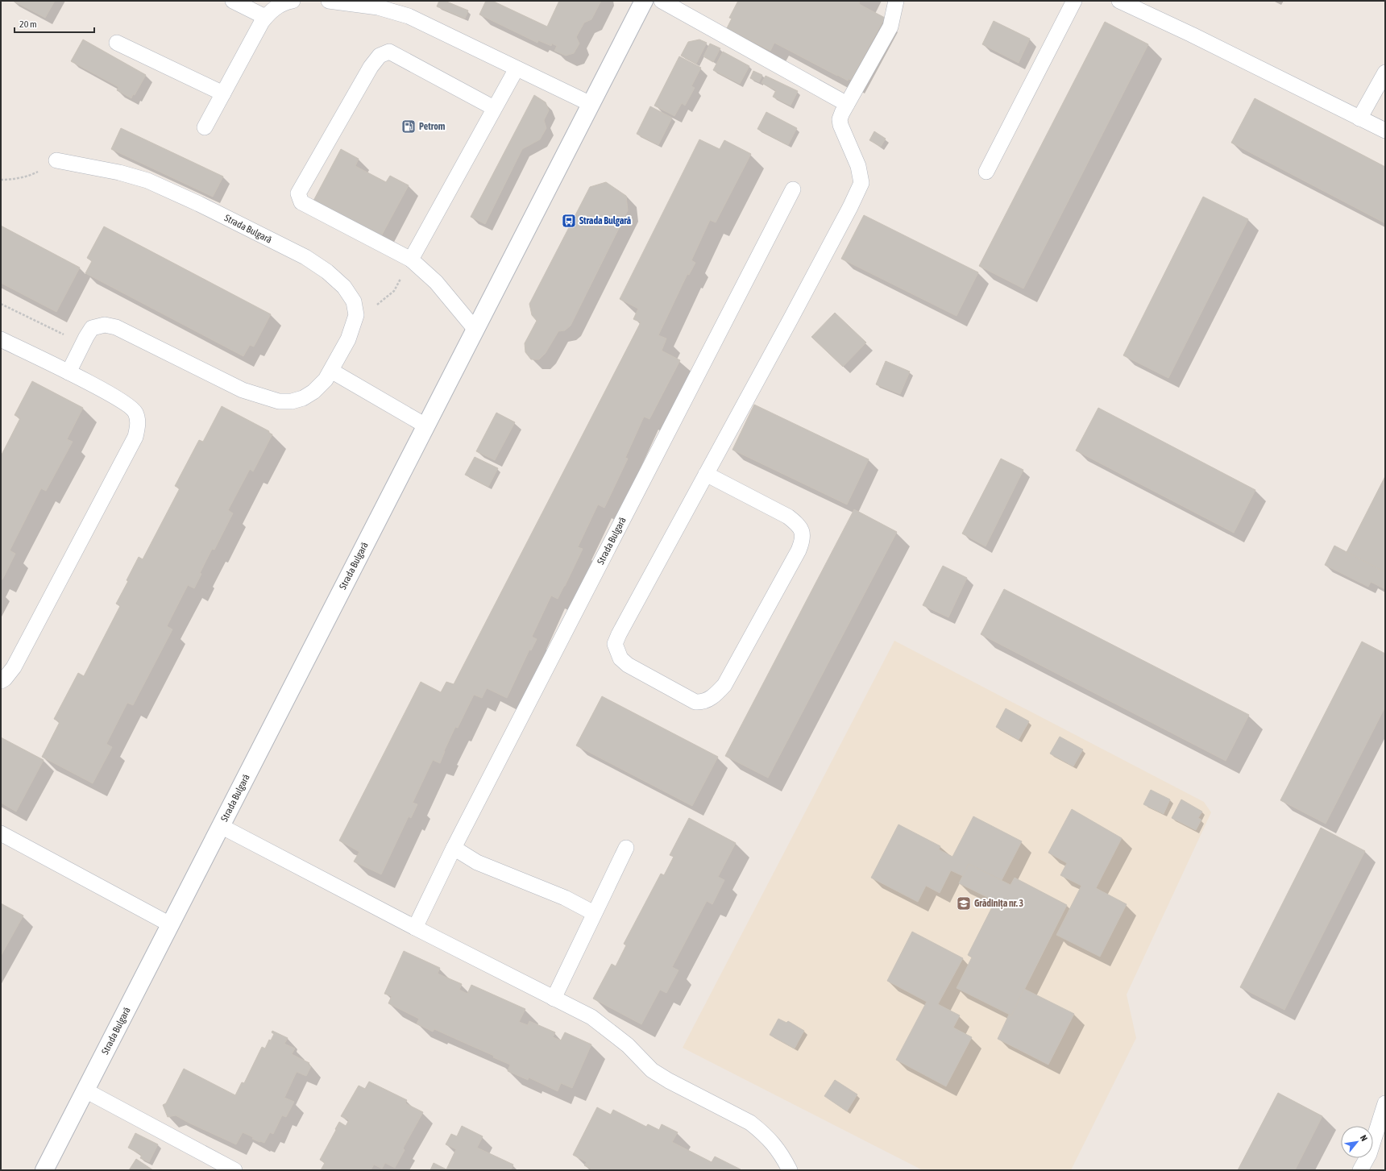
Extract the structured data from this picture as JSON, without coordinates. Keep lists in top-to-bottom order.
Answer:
{
  "streets": {
    "street": ["Strada Bulgară"]
  },
  "places": {
    "fuel station": ["Petrom"],
    "bus stop": ["Strada Bulgară"],
    "school or university": ["Grădinița nr. 3"]
  },
  "scale_bar": "20 m",
  "north": "top right"
}
